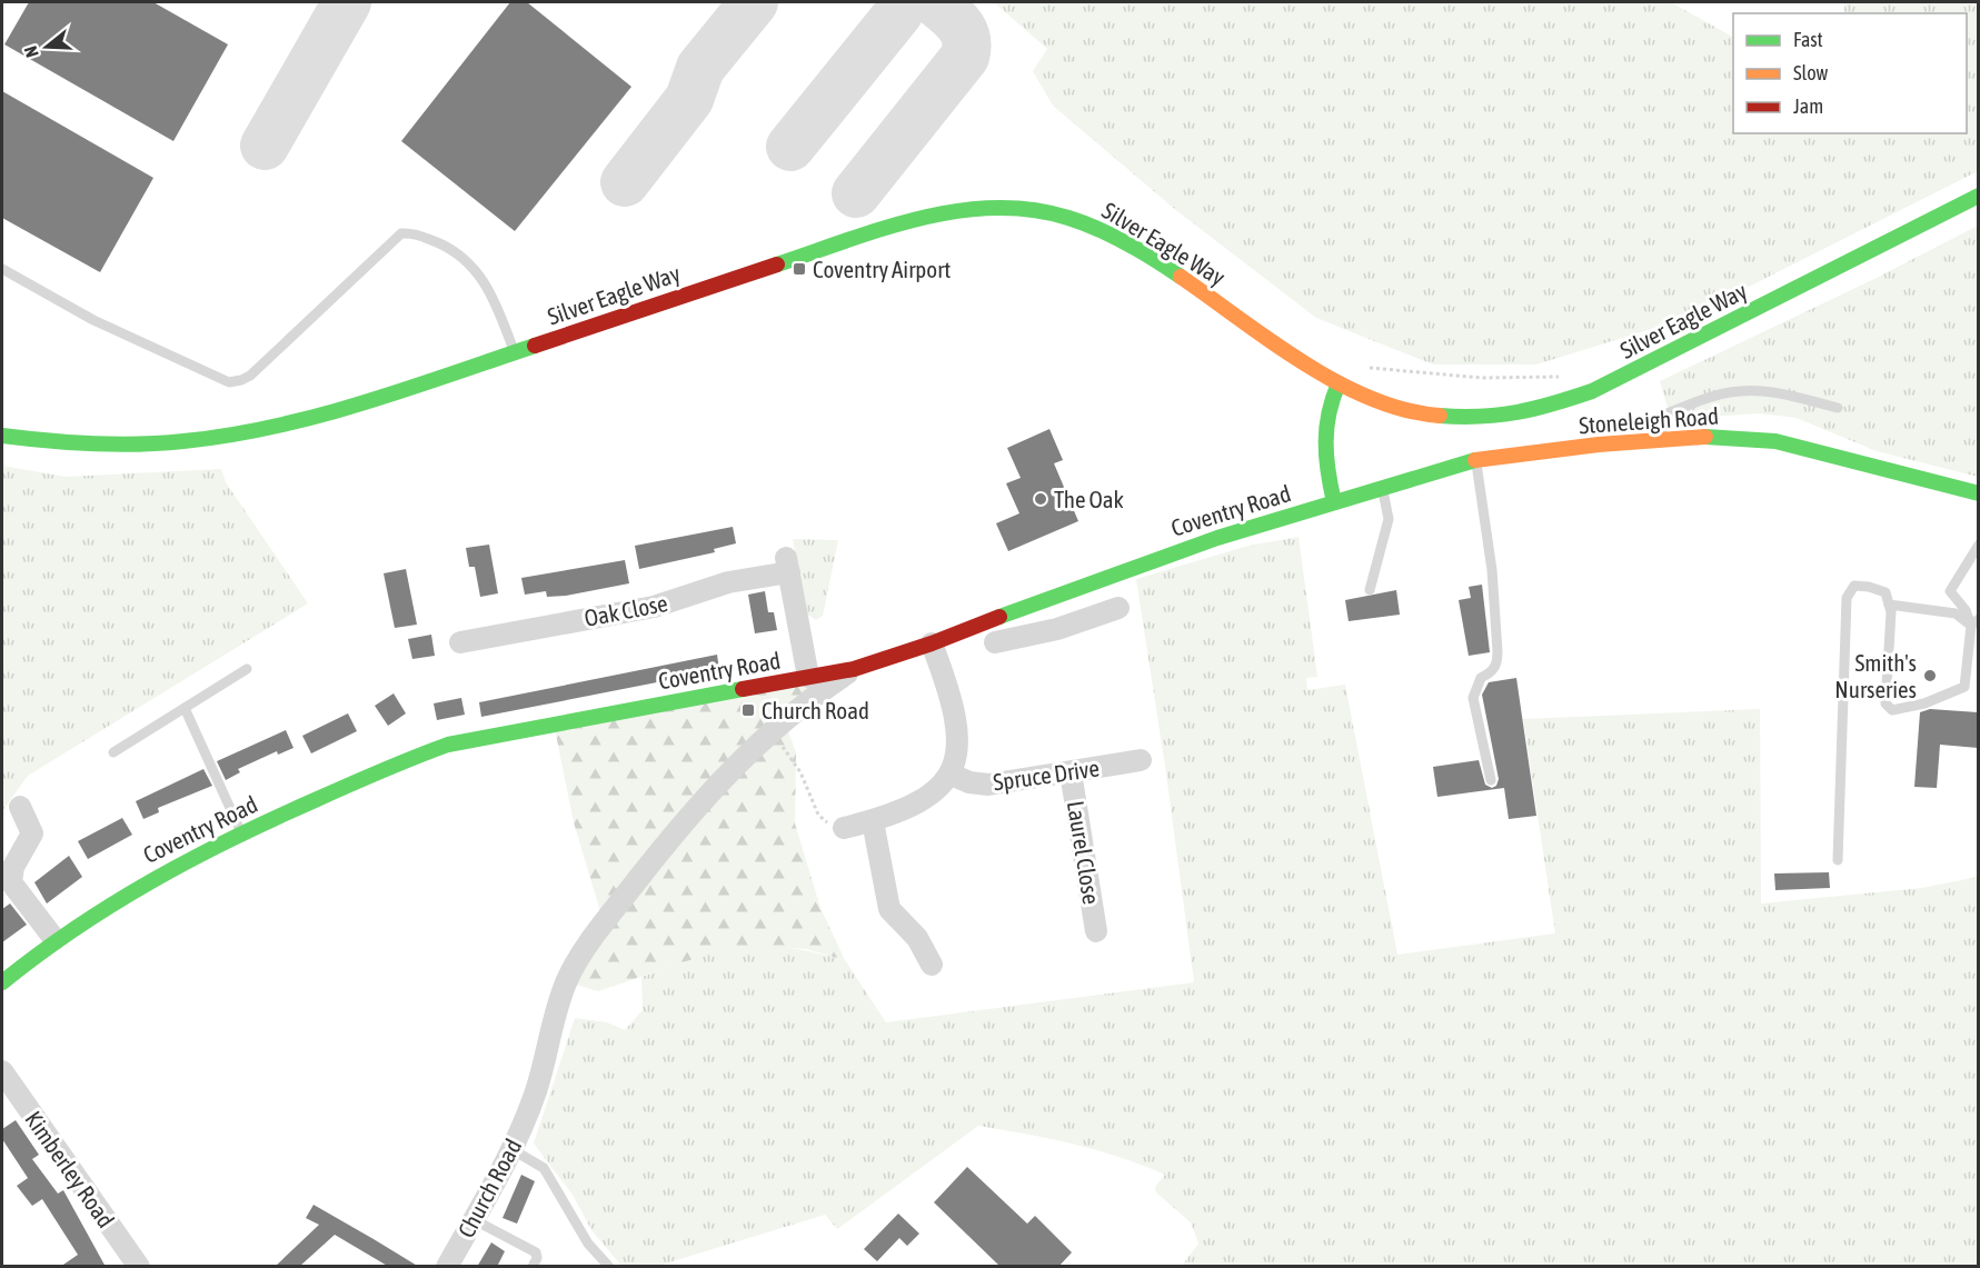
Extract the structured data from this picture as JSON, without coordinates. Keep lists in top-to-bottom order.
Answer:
{
  "streets": {
    "street": [
      "Silver Eagle Way",
      "Stoneleigh Road",
      "Coventry Road",
      "Oak Close",
      "Spruce Drive",
      "Laurel Close",
      "Kimberley Road",
      "Church Road"
    ]
  },
  "crossings": [
    ["Stoneleigh Road", "Coventry Road"],
    ["Coventry Road", "Oak Close"],
    ["Coventry Road", "Spruce Drive"],
    ["Coventry Road", "Church Road"],
    ["Spruce Drive", "Laurel Close"],
    ["Spruce Drive", "Church Road"]
  ],
  "places": {
    "transit": ["Coventry Airport", "Church Road"],
    "other": ["The Oak", "Smith's Nurseries"]
  },
  "legend": ["Fast", "Slow", "Jam"],
  "north": "left"
}
